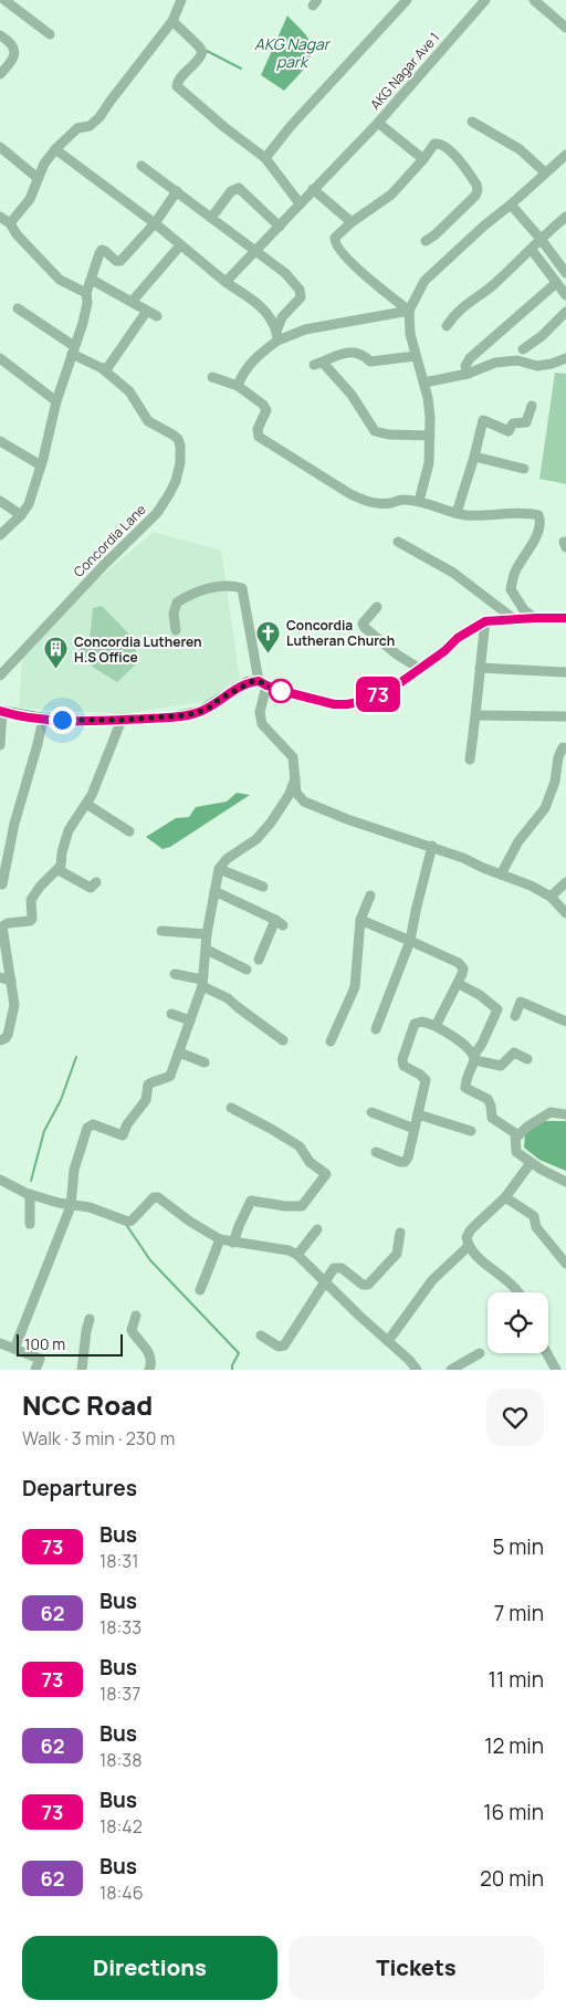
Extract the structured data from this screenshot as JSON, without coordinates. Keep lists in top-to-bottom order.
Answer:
{
  "streets": {
    "street": ["AKG Nagar Ave 1", "Concordia Lane"]
  },
  "water": ["AKG Nagar park"],
  "places": {
    "church": ["Concordia Lutheran Church"],
    "building": ["Concordia Lutheren H.S Office"]
  },
  "lines": ["bus line 73"],
  "scale_bar": "100 m",
  "page": {
    "on_map": "73",
    "scale": "100 m",
    "heading": [
      ["NCC Road", "Walk · 3 min · 230 m"],
      "Departures"
    ],
    "list": [
      {
        "mark": "73",
        "name": "Bus",
        "note": "18:31",
        "value": "5 min"
      },
      {
        "mark": "62",
        "name": "Bus",
        "note": "18:33",
        "value": "7 min"
      },
      {
        "mark": "73",
        "name": "Bus",
        "note": "18:37",
        "value": "11 min"
      },
      {
        "mark": "62",
        "name": "Bus",
        "note": "18:38",
        "value": "12 min"
      },
      {
        "mark": "73",
        "name": "Bus",
        "note": "18:42",
        "value": "16 min"
      },
      {
        "mark": "62",
        "name": "Bus",
        "note": "18:46",
        "value": "20 min"
      }
    ],
    "buttons": ["Directions", "Tickets"]
  }
}
